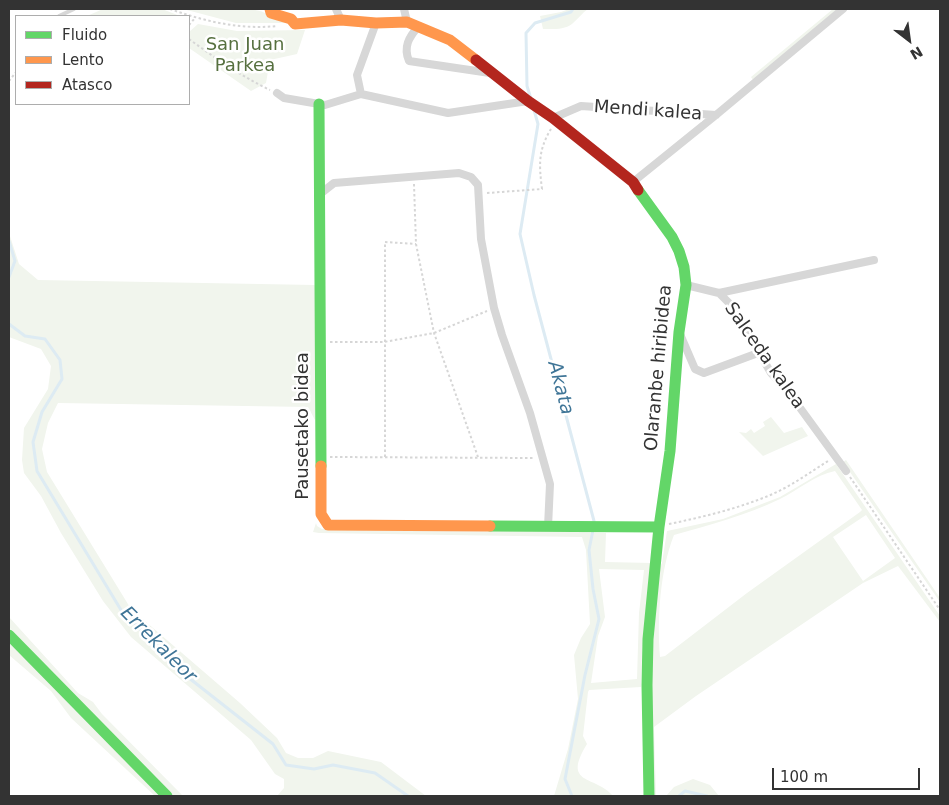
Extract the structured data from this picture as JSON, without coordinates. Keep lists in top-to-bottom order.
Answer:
{
  "streets": {
    "street": [
      "Mendi kalea",
      "Salceda kalea",
      "Olaranbe hiribidea",
      "Pausetako bidea"
    ]
  },
  "crossings": [
    ["Mendi kalea", "Olaranbe hiribidea"],
    ["Salceda kalea", "Olaranbe hiribidea"],
    ["Olaranbe hiribidea", "Pausetako bidea"]
  ],
  "water": ["Akata", "Errekaleor"],
  "parks": ["San Juan Parkea"],
  "legend": ["Fluido", "Lento", "Atasco"],
  "scale_bar": "100 m",
  "north": "bottom right"
}
